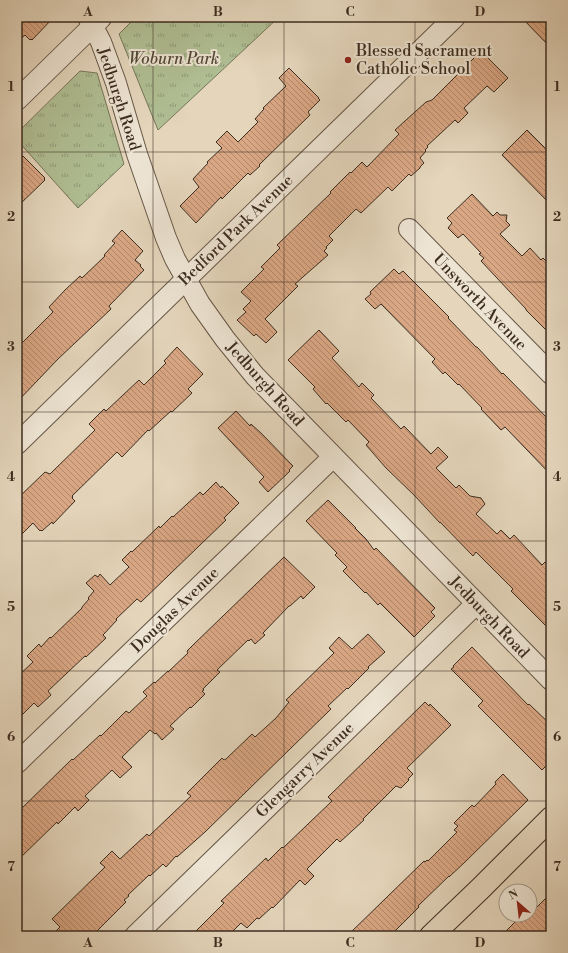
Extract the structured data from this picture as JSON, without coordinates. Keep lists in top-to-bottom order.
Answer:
{
  "streets": {
    "street": [
      "Jedburgh Road",
      "Bedford Park Avenue",
      "Unsworth Avenue",
      "Douglas Avenue",
      "Glengarry Avenue"
    ]
  },
  "crossings": [
    ["Jedburgh Road", "Bedford Park Avenue"],
    ["Jedburgh Road", "Douglas Avenue"],
    ["Jedburgh Road", "Glengarry Avenue"]
  ],
  "parks": ["Woburn Park"],
  "places": ["Blessed Sacrament Catholic School"],
  "north": "top left",
  "grid": {
    "columns": [
      "A",
      "B",
      "C",
      "D"
    ],
    "rows": [
      "1",
      "2",
      "3",
      "4",
      "5",
      "6",
      "7"
    ]
  }
}
